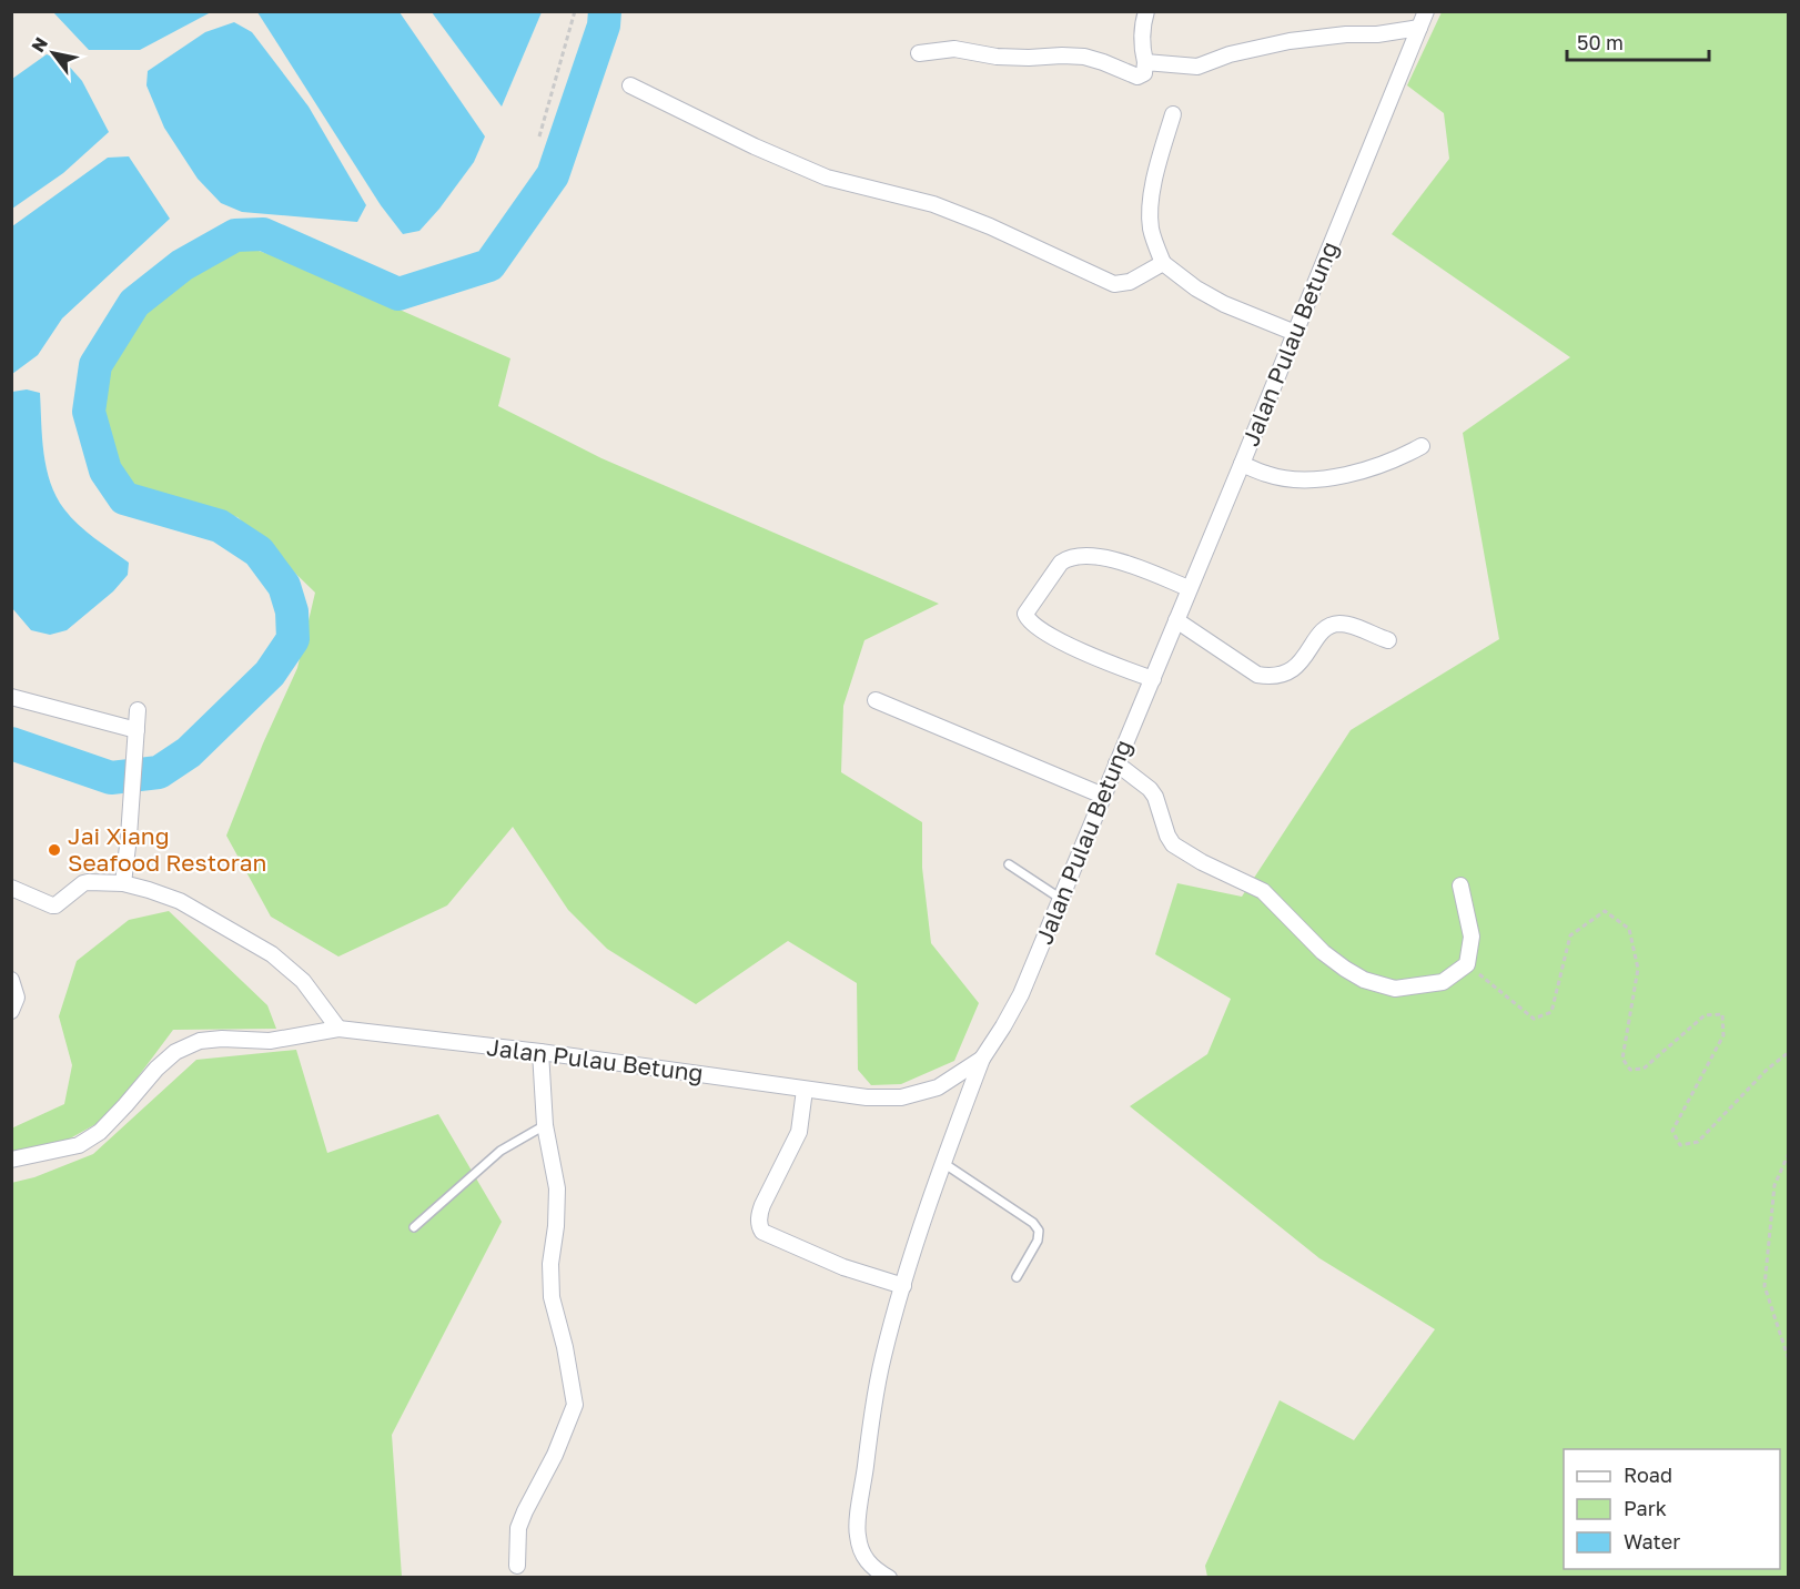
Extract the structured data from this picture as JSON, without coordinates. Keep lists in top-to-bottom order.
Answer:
{
  "streets": {
    "street": ["Jalan Pulau Betung"]
  },
  "places": ["Jai Xiang Seafood Restoran"],
  "legend": ["Road", "Park", "Water"],
  "scale_bar": "50 m",
  "north": "top left"
}
